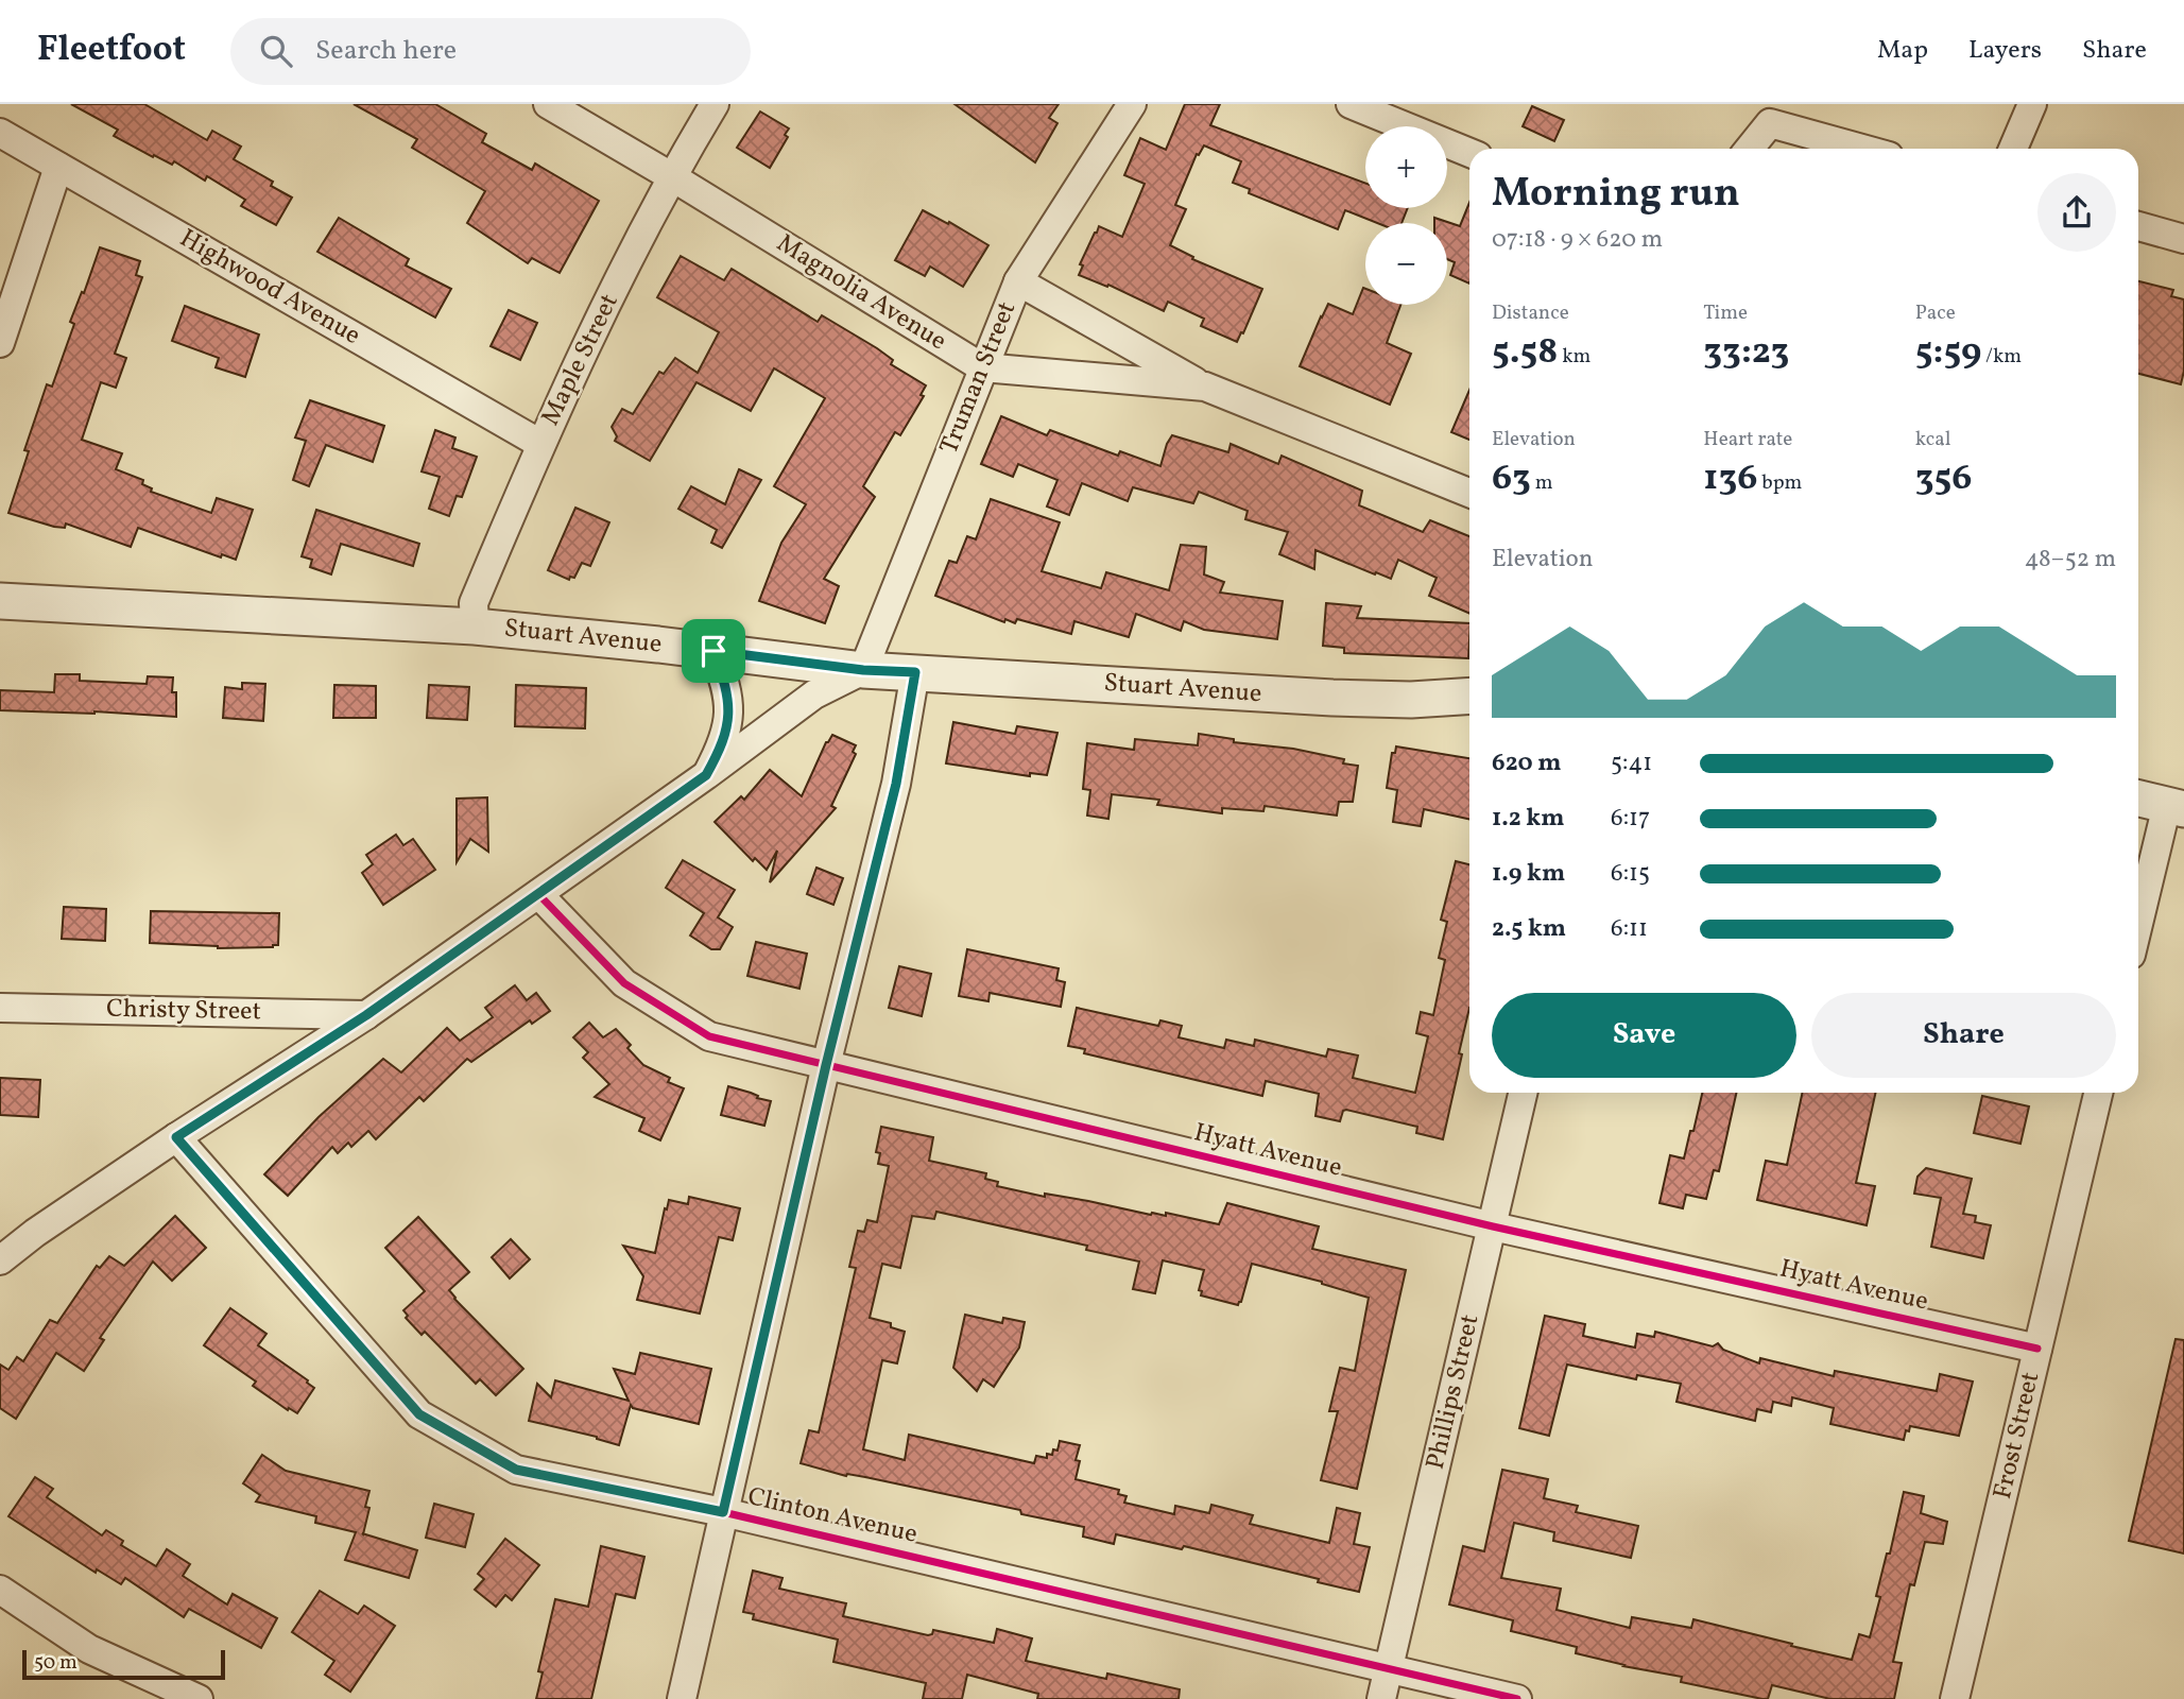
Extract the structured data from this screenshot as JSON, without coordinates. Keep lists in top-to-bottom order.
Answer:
{
  "streets": {
    "street": [
      "Highwood Avenue",
      "Magnolia Avenue",
      "Maple Street",
      "Truman Street",
      "Stuart Avenue",
      "Christy Street",
      "Hyatt Avenue",
      "Phillips Street",
      "Frost Street",
      "Clinton Avenue"
    ]
  },
  "crossings": [
    ["Highwood Avenue", "Maple Street"],
    ["Magnolia Avenue", "Maple Street"],
    ["Magnolia Avenue", "Truman Street"],
    ["Maple Street", "Stuart Avenue"],
    ["Truman Street", "Stuart Avenue"],
    ["Hyatt Avenue", "Phillips Street"],
    ["Hyatt Avenue", "Frost Street"],
    ["Phillips Street", "Clinton Avenue"]
  ],
  "scale_bar": "50 m",
  "page": {
    "header": "Fleetfoot",
    "search": "Search here",
    "nav": ["Map", "Layers", "Share"],
    "map_buttons": ["+", "−"],
    "heading": ["Morning run", "07:18 · 9 × 620 m"],
    "stats": [
      ["Distance", "5.58 km"],
      ["Time", "33:23"],
      ["Pace", "5:59 /km"],
      ["Elevation", "63 m"],
      ["Heart rate", "136 bpm"],
      ["kcal", "356"]
    ],
    "chart": ["Elevation", "48–52 m"],
    "list": [
      {
        "name": "620 m",
        "note": "5:41"
      },
      {
        "name": "1.2 km",
        "note": "6:17"
      },
      {
        "name": "1.9 km",
        "note": "6:15"
      },
      {
        "name": "2.5 km",
        "note": "6:11"
      }
    ],
    "buttons": ["Save", "Share"],
    "scale": "50 m"
  }
}
